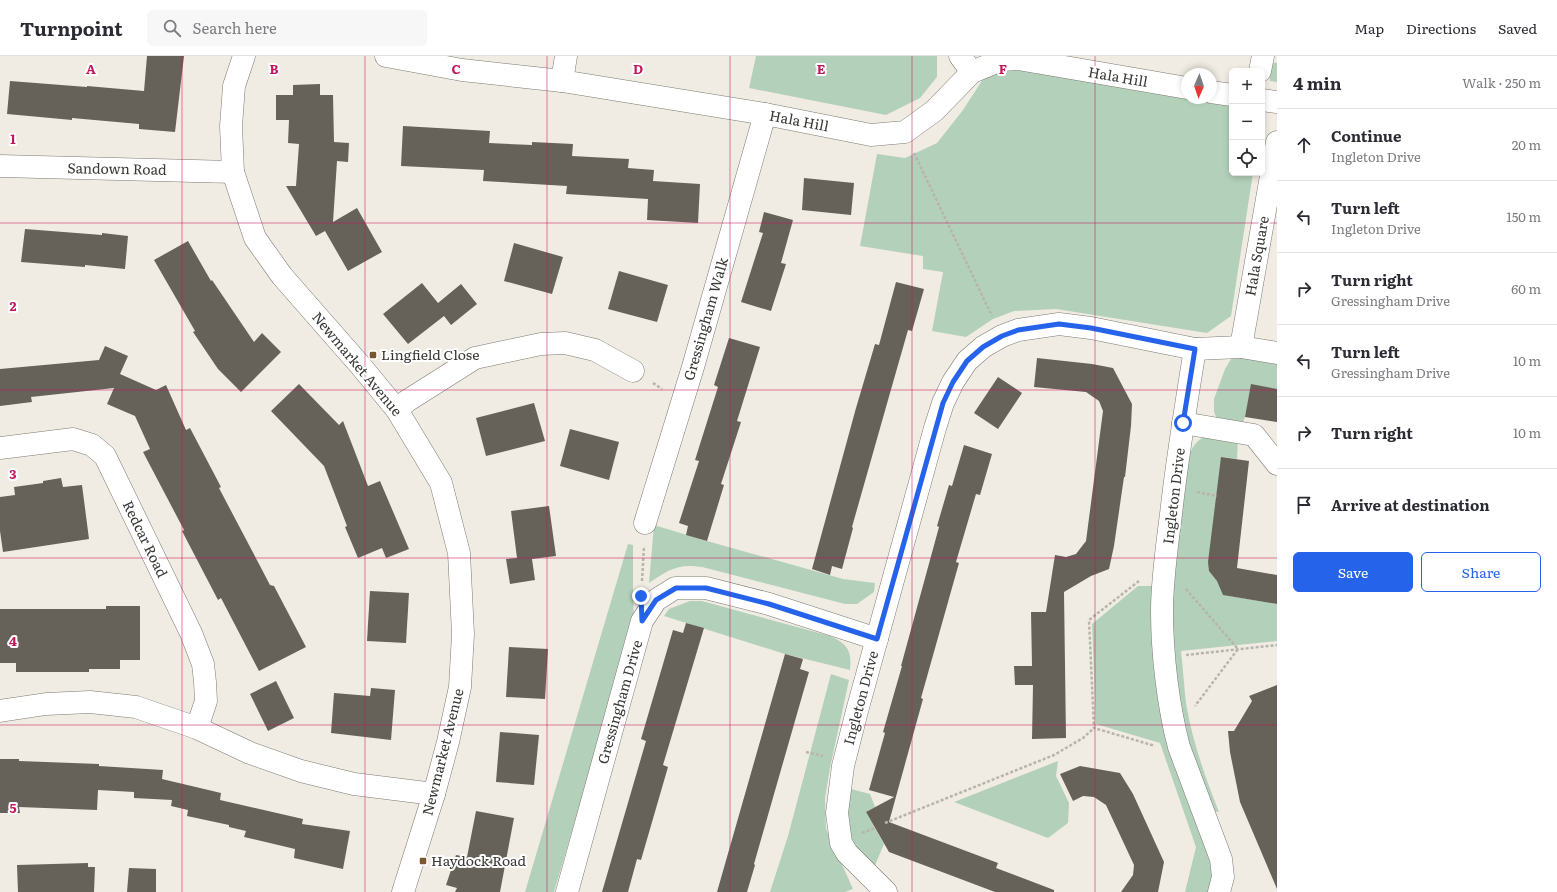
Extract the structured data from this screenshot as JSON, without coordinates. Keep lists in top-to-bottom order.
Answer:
{
  "streets": {
    "street": [
      "Hala Hill",
      "Sandown Road",
      "Hala Square",
      "Gressingham Walk",
      "Newmarket Avenue",
      "Ingleton Drive",
      "Redcar Road",
      "Gressingham Drive"
    ]
  },
  "crossings": [
    ["Hala Hill", "Gressingham Walk"],
    ["Sandown Road", "Newmarket Avenue"],
    ["Ingleton Drive", "Gressingham Drive"]
  ],
  "places": {
    "transit": ["Lingfield Close", "Haydock Road"]
  },
  "north": "bottom",
  "page": {
    "header": "Turnpoint",
    "search": "Search here",
    "nav": ["Map", "Directions", "Saved"],
    "heading": ["4 min", "Walk · 250 m"],
    "map_buttons": ["+", "−"],
    "list": [
      ["Continue", "Ingleton Drive", "20 m"],
      ["Turn left", "Ingleton Drive", "150 m"],
      ["Turn right", "Gressingham Drive", "60 m"],
      ["Turn left", "Gressingham Drive", "10 m"],
      ["Turn right", "10 m"],
      "Arrive at destination"
    ],
    "buttons": ["Save", "Share"]
  },
  "grid": {
    "columns": [
      "A",
      "B",
      "C",
      "D",
      "E",
      "F"
    ],
    "rows": [
      "1",
      "2",
      "3",
      "4",
      "5"
    ]
  }
}
